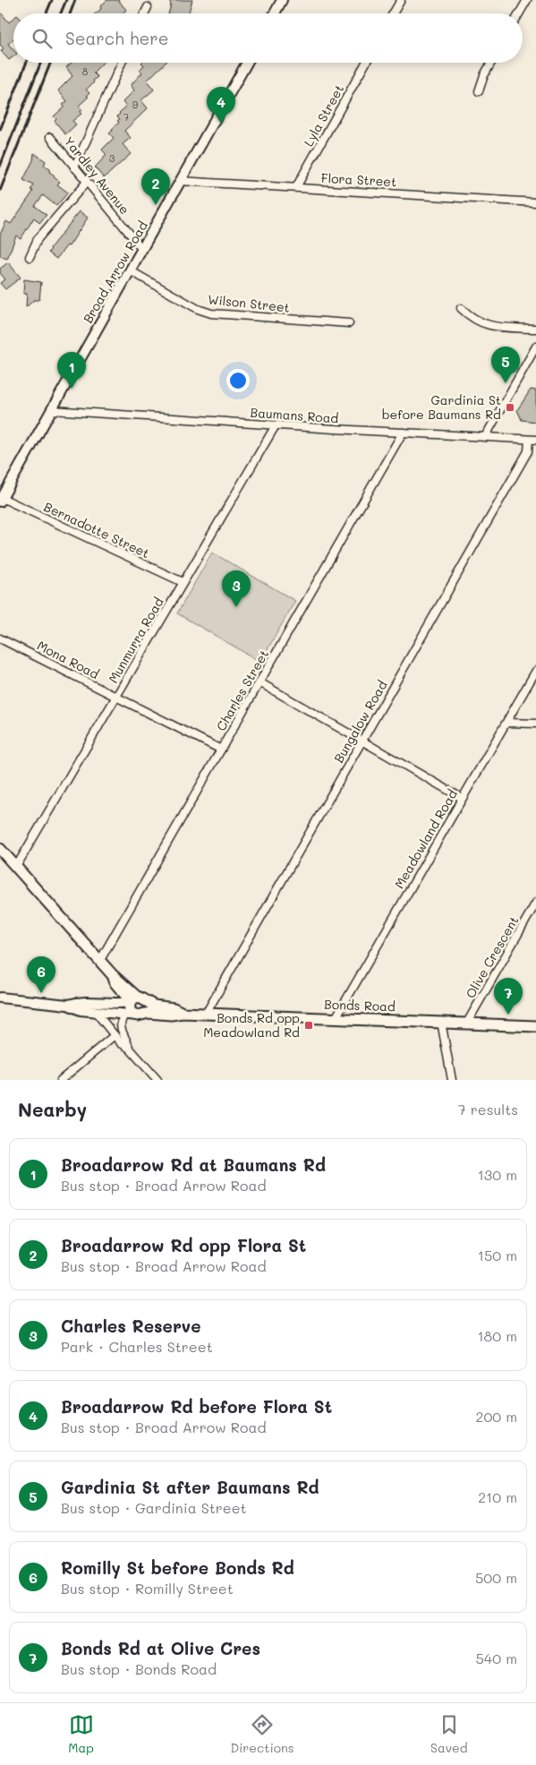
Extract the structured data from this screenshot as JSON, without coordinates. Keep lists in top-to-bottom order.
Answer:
{
  "streets": {
    "main road": ["Bonds Road"],
    "street": [
      "Lyla Street",
      "Yardley Avenue",
      "Flora Street",
      "Broad Arrow Road",
      "Wilson Street",
      "Baumans Road",
      "Bernadotte Street",
      "Munmurra Road",
      "Mona Road",
      "Charles Street",
      "Bungalow Road",
      "Meadowland Road",
      "Olive Crescent"
    ]
  },
  "crossings": [
    ["Lyla Street", "Flora Street"],
    ["Yardley Avenue", "Broad Arrow Road"],
    ["Flora Street", "Broad Arrow Road"],
    ["Broad Arrow Road", "Wilson Street"],
    ["Broad Arrow Road", "Baumans Road"],
    ["Broad Arrow Road", "Bernadotte Street"],
    ["Baumans Road", "Munmurra Road"],
    ["Baumans Road", "Charles Street"],
    ["Baumans Road", "Bungalow Road"],
    ["Bernadotte Street", "Munmurra Road"],
    ["Munmurra Road", "Mona Road"],
    ["Munmurra Road", "Bonds Road"],
    ["Mona Road", "Charles Street"],
    ["Charles Street", "Bonds Road"],
    ["Bungalow Road", "Bonds Road"],
    ["Meadowland Road", "Bonds Road"],
    ["Olive Crescent", "Bonds Road"]
  ],
  "places": {
    "transit": ["Gardinia St before Baumans Rd", "Bonds Rd opp Meadowland Rd"]
  },
  "house_numbers": [
    "8",
    "9",
    "7",
    "3"
  ],
  "page": {
    "search": "Search here",
    "pins": [
      "4",
      "2",
      "5",
      "1",
      "3",
      "6",
      "7"
    ],
    "heading": ["Nearby", "7 results"],
    "list": [
      {
        "mark": "1",
        "name": "Broadarrow Rd at Baumans Rd",
        "note": "Bus stop · Broad Arrow Road",
        "value": "130 m"
      },
      {
        "mark": "2",
        "name": "Broadarrow Rd opp Flora St",
        "note": "Bus stop · Broad Arrow Road",
        "value": "150 m"
      },
      {
        "mark": "3",
        "name": "Charles Reserve",
        "note": "Park · Charles Street",
        "value": "180 m"
      },
      {
        "mark": "4",
        "name": "Broadarrow Rd before Flora St",
        "note": "Bus stop · Broad Arrow Road",
        "value": "200 m"
      },
      {
        "mark": "5",
        "name": "Gardinia St after Baumans Rd",
        "note": "Bus stop · Gardinia Street",
        "value": "210 m"
      },
      {
        "mark": "6",
        "name": "Romilly St before Bonds Rd",
        "note": "Bus stop · Romilly Street",
        "value": "500 m"
      },
      {
        "mark": "7",
        "name": "Bonds Rd at Olive Cres",
        "note": "Bus stop · Bonds Road",
        "value": "540 m"
      }
    ],
    "nav": ["Map", "Directions", "Saved"]
  }
}
